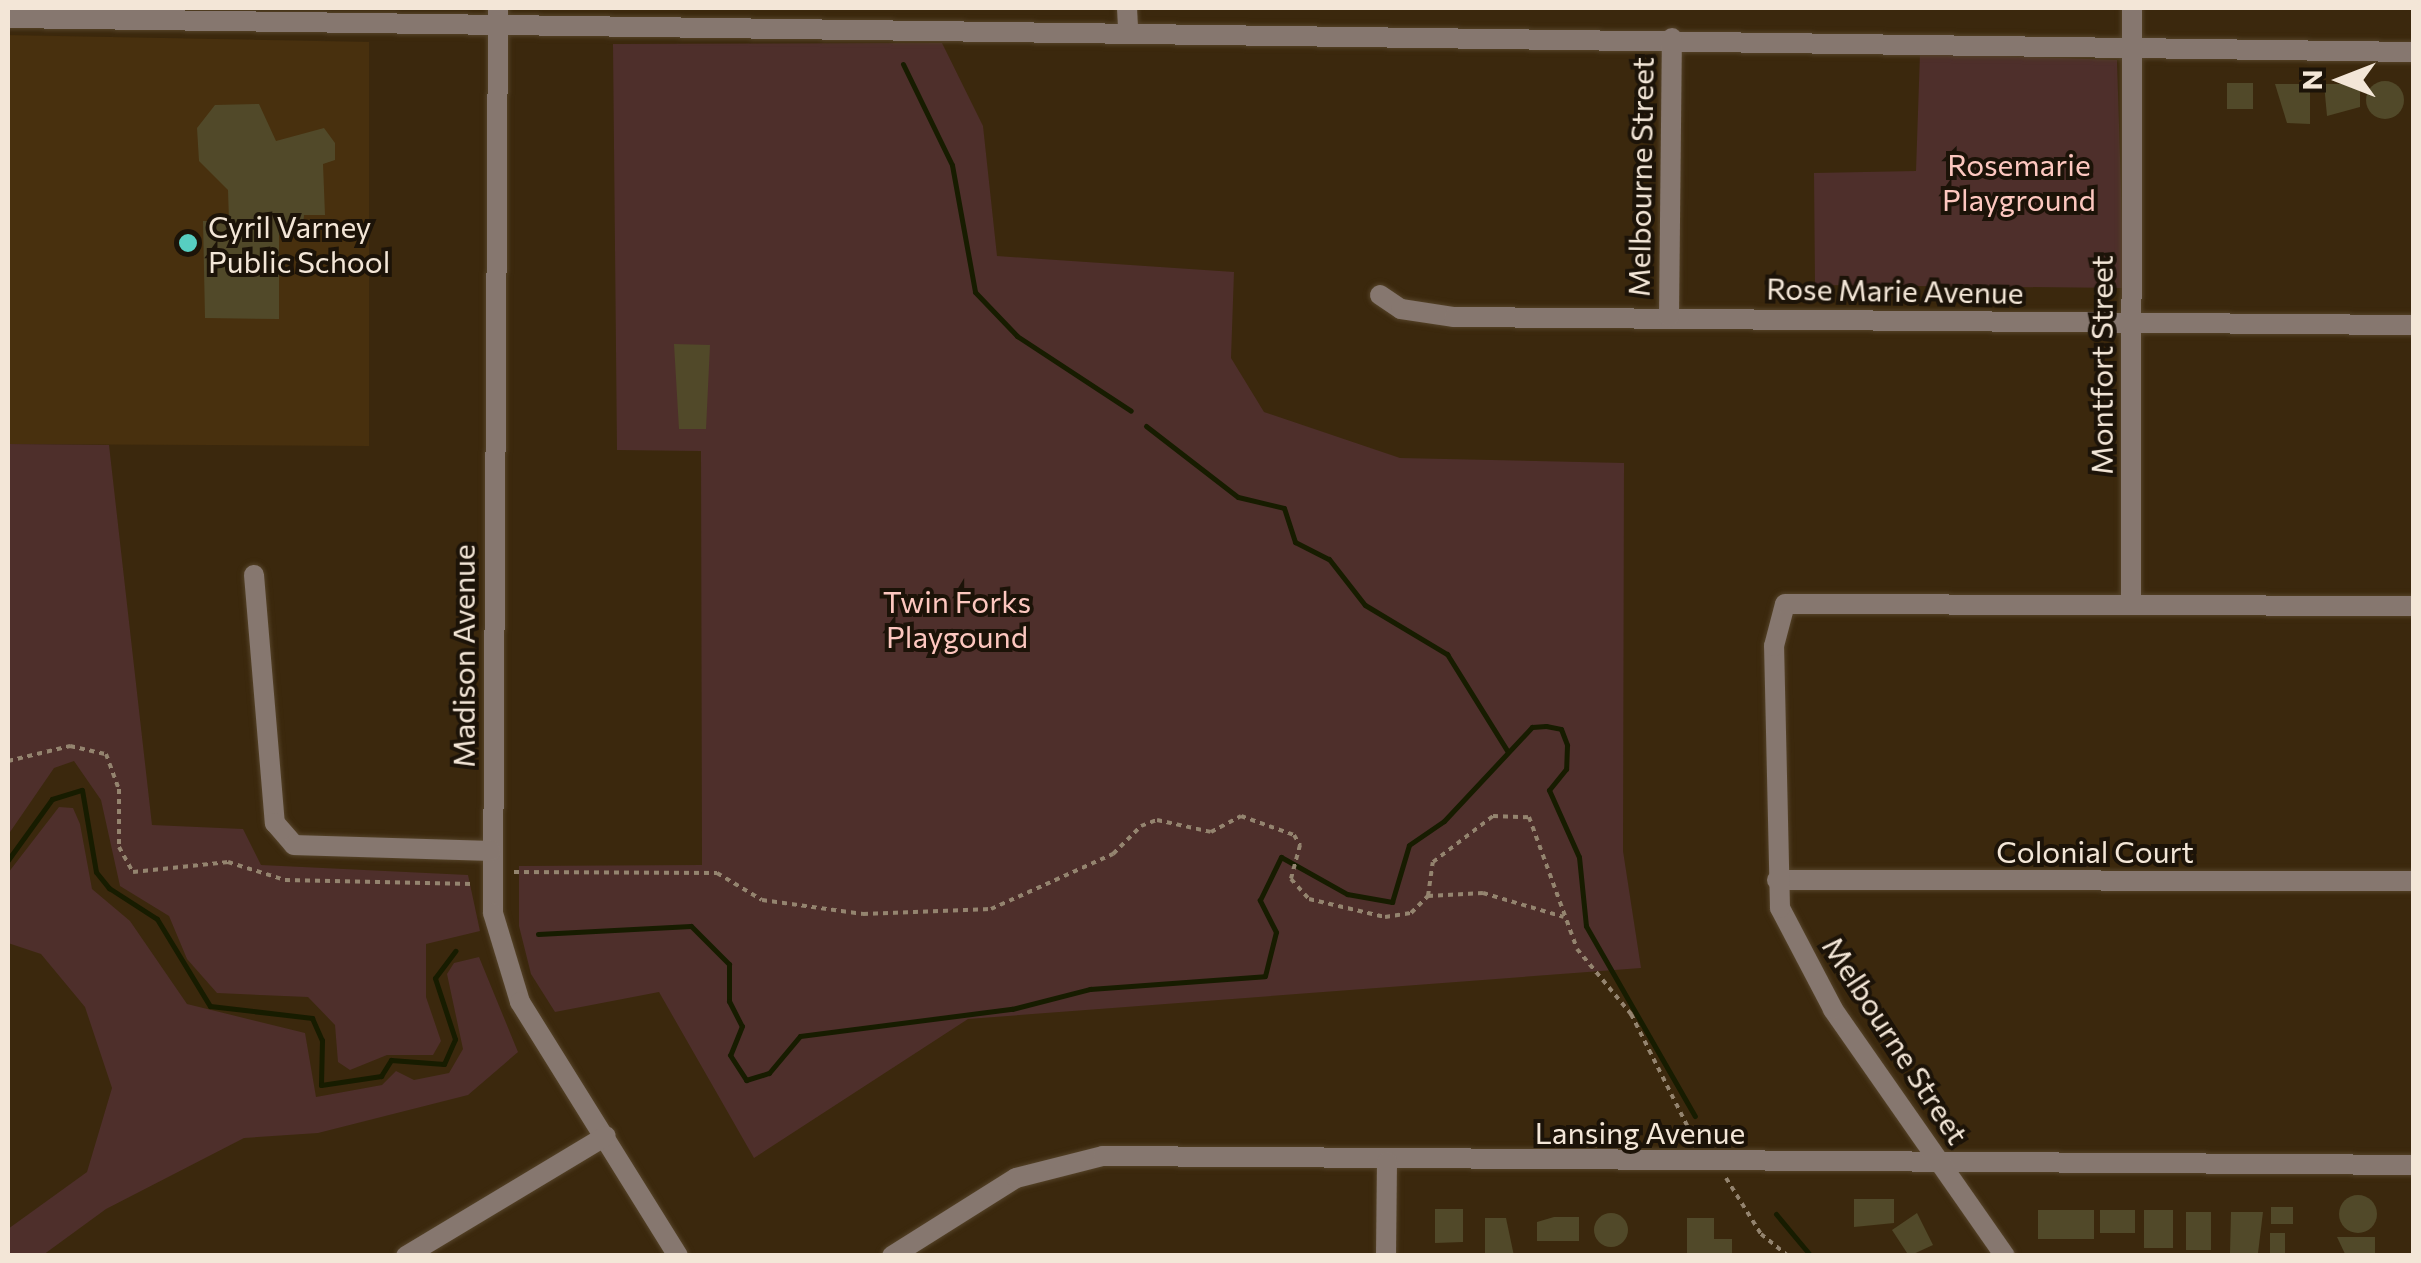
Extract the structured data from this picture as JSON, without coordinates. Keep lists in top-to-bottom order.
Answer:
{
  "streets": {
    "street": [
      "Melbourne Street",
      "Rose Marie Avenue",
      "Montfort Street",
      "Madison Avenue",
      "Colonial Court",
      "Lansing Avenue"
    ]
  },
  "crossings": [
    ["Melbourne Street", "Rose Marie Avenue"],
    ["Melbourne Street", "Montfort Street"],
    ["Melbourne Street", "Colonial Court"],
    ["Melbourne Street", "Lansing Avenue"],
    ["Rose Marie Avenue", "Montfort Street"]
  ],
  "parks": ["Rosemarie Playground", "Twin Forks Playgound"],
  "places": ["Cyril Varney Public School"],
  "north": "left"
}
